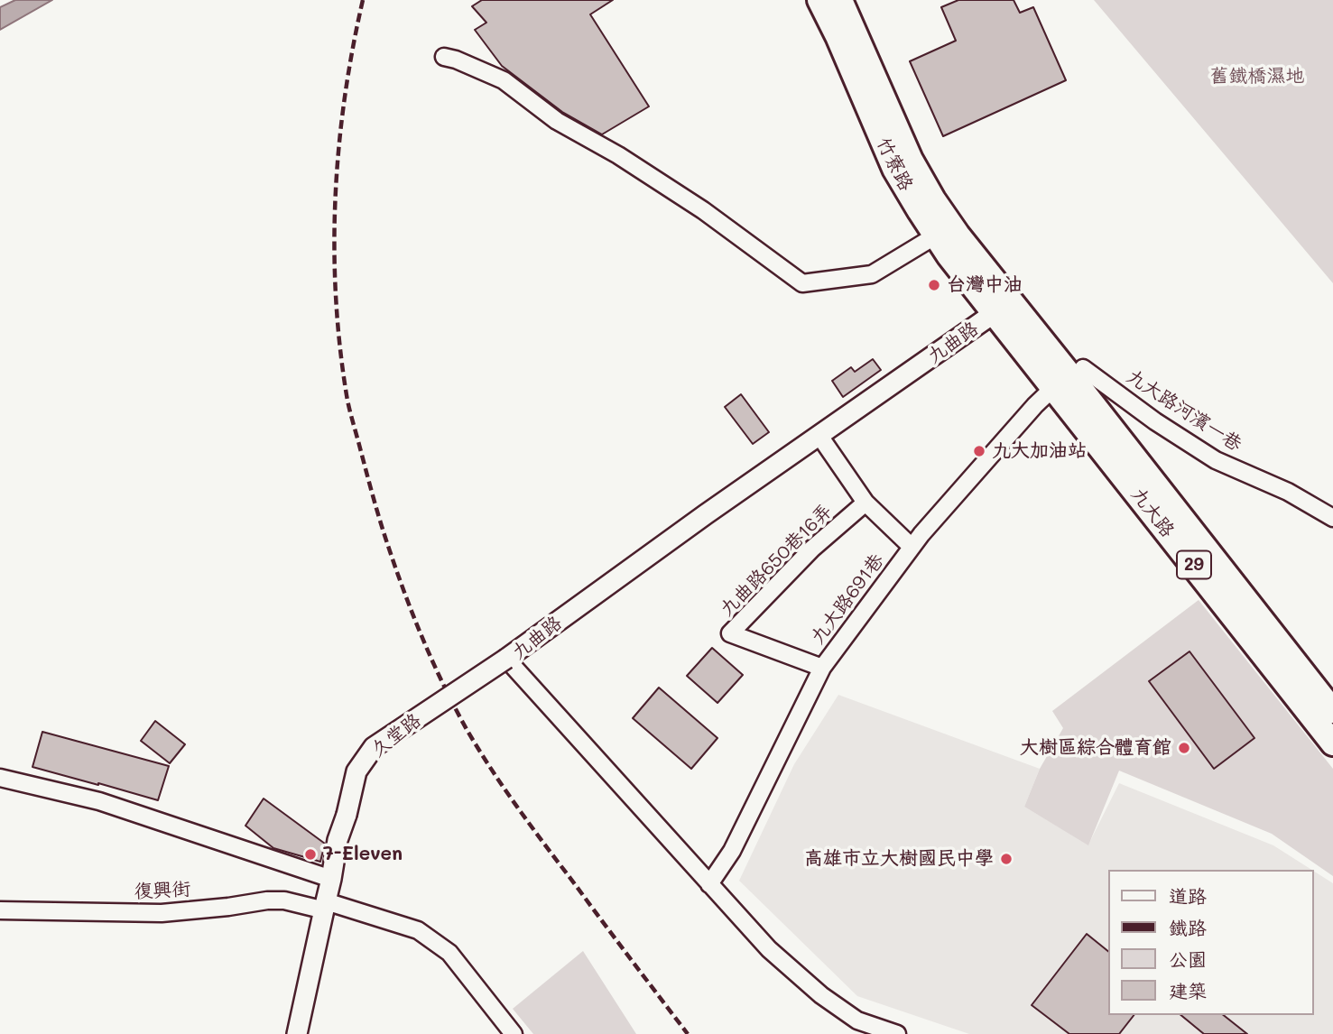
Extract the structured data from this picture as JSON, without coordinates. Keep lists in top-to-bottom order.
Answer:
{
  "streets": {
    "main road": ["竹寮路", "九大路", "29"],
    "street": [
      "九曲路",
      "九大路河濱一巷",
      "九曲路650巷16弄",
      "九大路691巷",
      "久堂路",
      "復興街"
    ]
  },
  "crossings": [
    ["竹寮路", "九曲路"],
    ["竹寮路", "九大路"],
    ["九曲路", "九大路"],
    ["九曲路", "九大路691巷"],
    ["九曲路", "久堂路"],
    ["九大路河濱一巷", "九大路"],
    ["九大路河濱一巷", "九大路691巷"],
    ["九大路", "九大路691巷"],
    ["九曲路650巷16弄", "九大路691巷"],
    ["久堂路", "復興街"]
  ],
  "parks": ["舊鐵橋濕地"],
  "places": [
    "台灣中油",
    "九大加油站",
    "大樹區綜合體育館",
    "7-Eleven",
    "高雄市立大樹國民中學"
  ],
  "legend": [
    "道路",
    "鐵路",
    "公園",
    "建築"
  ]
}
